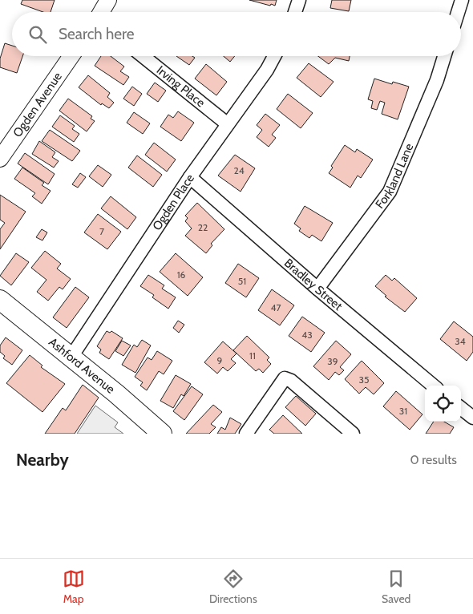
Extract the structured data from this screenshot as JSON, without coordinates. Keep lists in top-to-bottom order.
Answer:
{
  "streets": {
    "main road": ["Ashford Avenue"],
    "street": [
      "Irving Place",
      "Ogden Avenue",
      "Forkland Lane",
      "Ogden Place",
      "Bradley Street"
    ]
  },
  "crossings": [
    ["Irving Place", "Ogden Place"],
    ["Forkland Lane", "Bradley Street"],
    ["Ogden Place", "Bradley Street"],
    ["Ogden Place", "Ashford Avenue"]
  ],
  "house_numbers": [
    "24",
    "22",
    "7",
    "16",
    "51",
    "47",
    "43",
    "34",
    "11",
    "9",
    "39",
    "35",
    "31"
  ],
  "page": {
    "search": "Search here",
    "heading": ["Nearby", "0 results"],
    "nav": ["Map", "Directions", "Saved"]
  }
}
